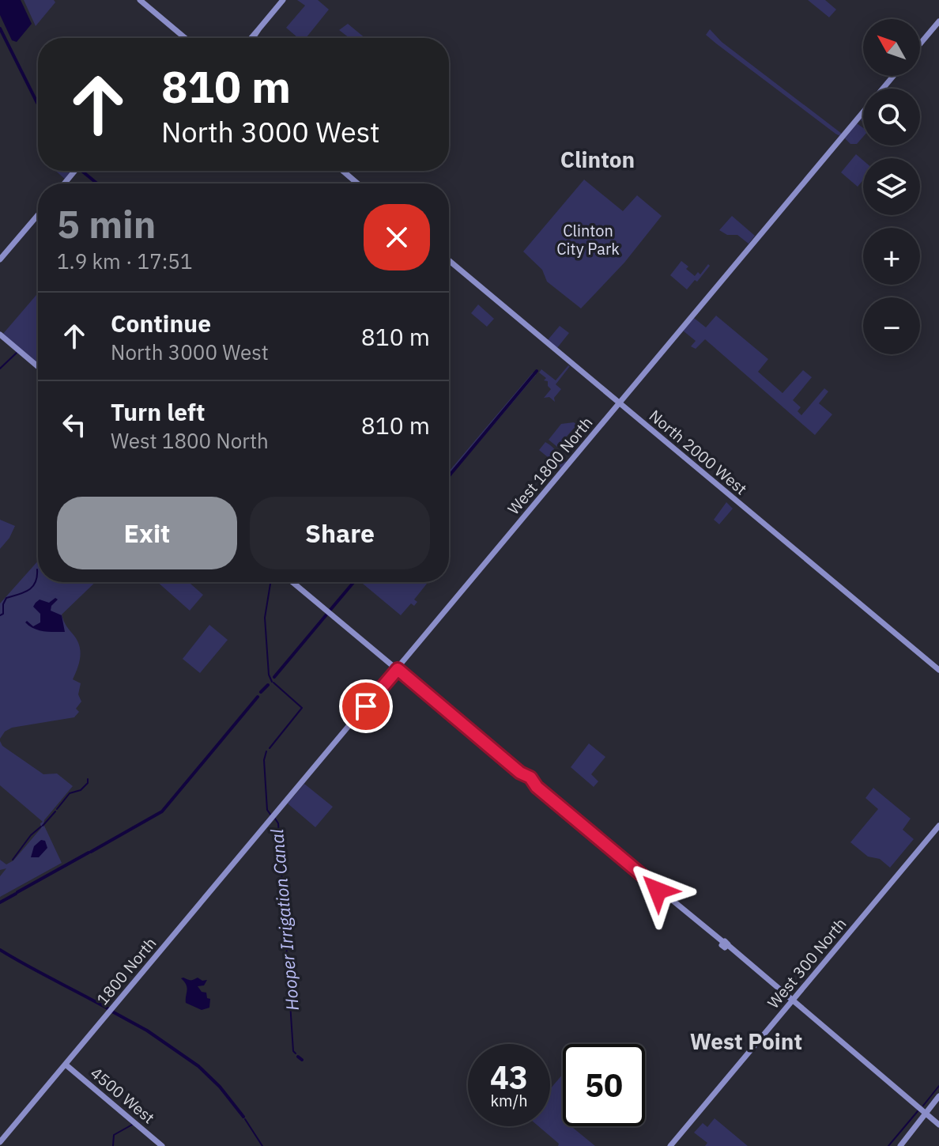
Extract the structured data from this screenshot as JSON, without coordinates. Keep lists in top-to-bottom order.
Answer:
{
  "streets": {
    "main road": [
      "North 2000 West",
      "West 1800 North",
      "West 300 North",
      "1800 North",
      "4500 West"
    ]
  },
  "crossings": [
    ["North 2000 West", "West 1800 North"],
    ["West 1800 North", "1800 North"],
    ["1800 North", "4500 West"]
  ],
  "districts": ["Clinton", "West Point"],
  "water": ["Hooper Irrigation Canal"],
  "parks": ["Clinton City Park"],
  "north": "top left",
  "page": {
    "map_buttons": ["+", "−"],
    "turn": ["810 m", "North 3000 West"],
    "heading": ["5 min", "1.9 km · 17:51"],
    "list": [
      {
        "name": "Continue",
        "note": "North 3000 West",
        "value": "810 m"
      },
      {
        "name": "Turn left",
        "note": "West 1800 North",
        "value": "810 m"
      }
    ],
    "buttons": ["Exit", "Share"],
    "speed": "43 km/h",
    "limit": "50"
  }
}
